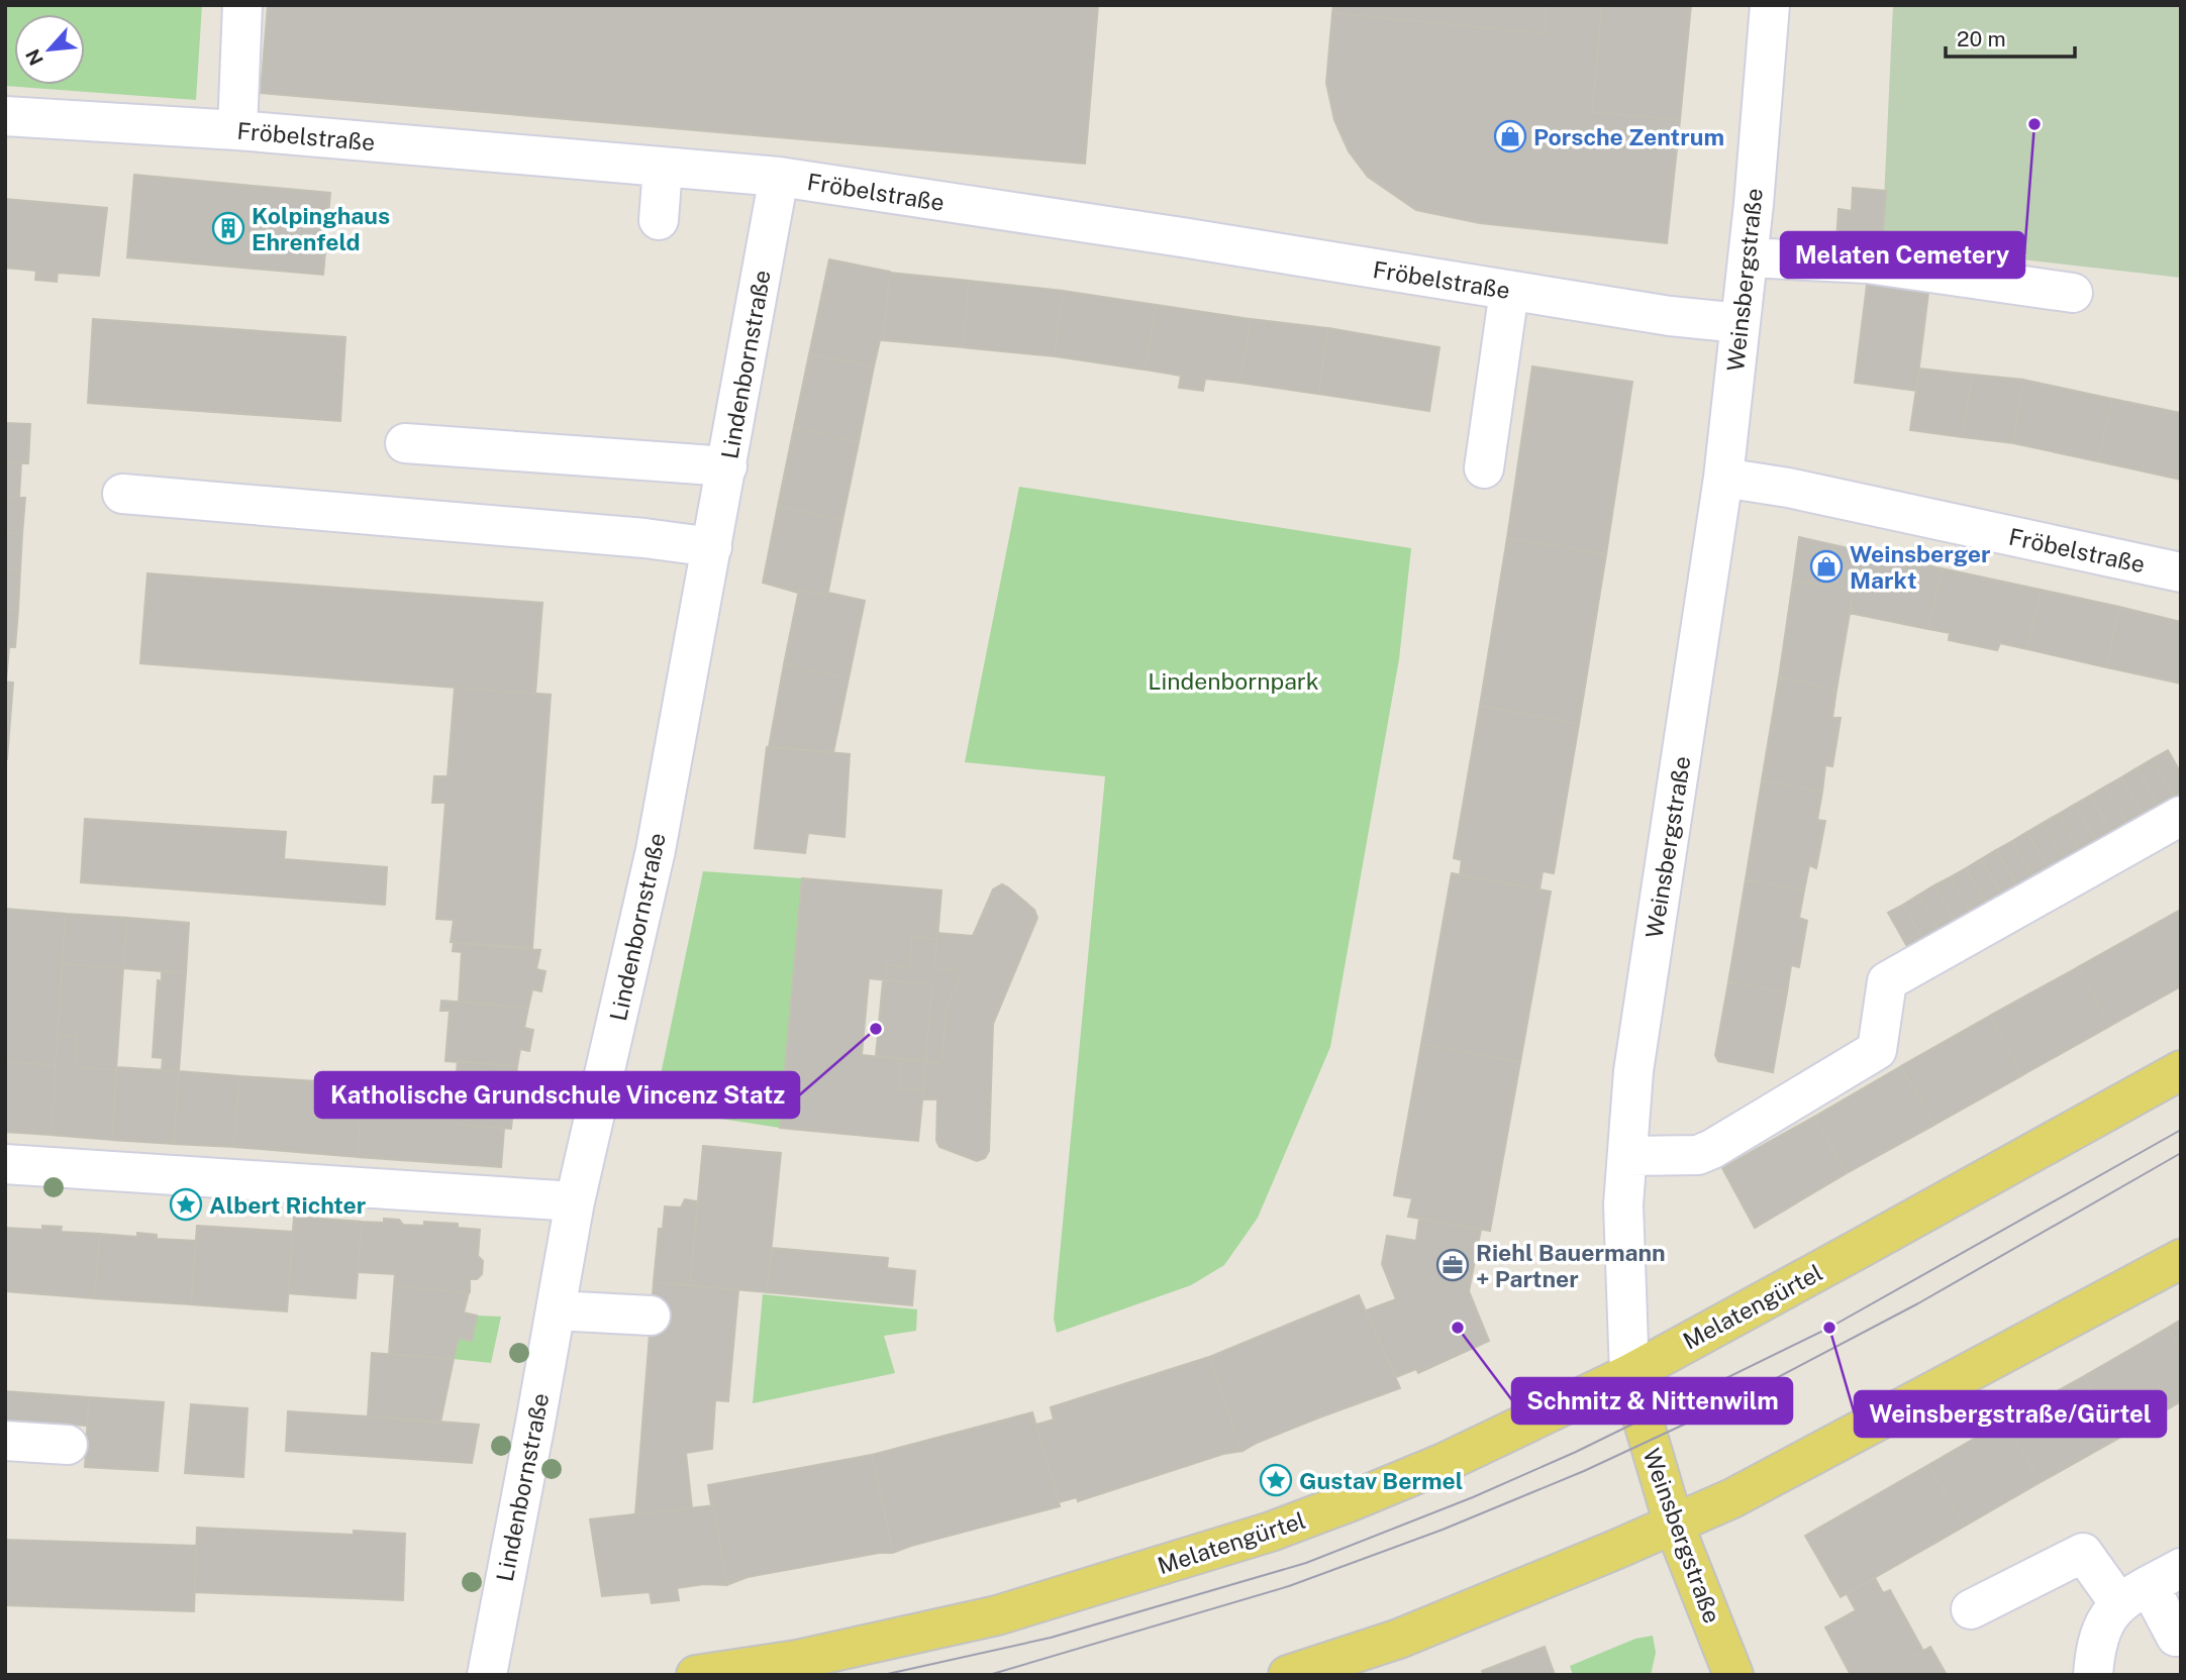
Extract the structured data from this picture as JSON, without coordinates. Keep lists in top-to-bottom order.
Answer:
{
  "streets": {
    "main road": ["Weinsbergstraße", "Melatengürtel"],
    "street": ["Fröbelstraße", "Lindenbornstraße"]
  },
  "crossings": [
    ["Fröbelstraße", "Weinsbergstraße"],
    ["Fröbelstraße", "Lindenbornstraße"],
    ["Weinsbergstraße", "Melatengürtel"]
  ],
  "parks": ["Lindenbornpark"],
  "places": {
    "other": [
      "Melaten Cemetery",
      "Katholische Grundschule Vincenz Statz",
      "Schmitz & Nittenwilm",
      "Weinsbergstraße/Gürtel"
    ],
    "shop": ["Porsche Zentrum", "Weinsberger Markt"],
    "building": ["Kolpinghaus Ehrenfeld"],
    "place": ["Albert Richter", "Gustav Bermel"],
    "office": ["Riehl Bauermann + Partner"]
  },
  "scale_bar": "20 m",
  "north": "bottom left"
}
